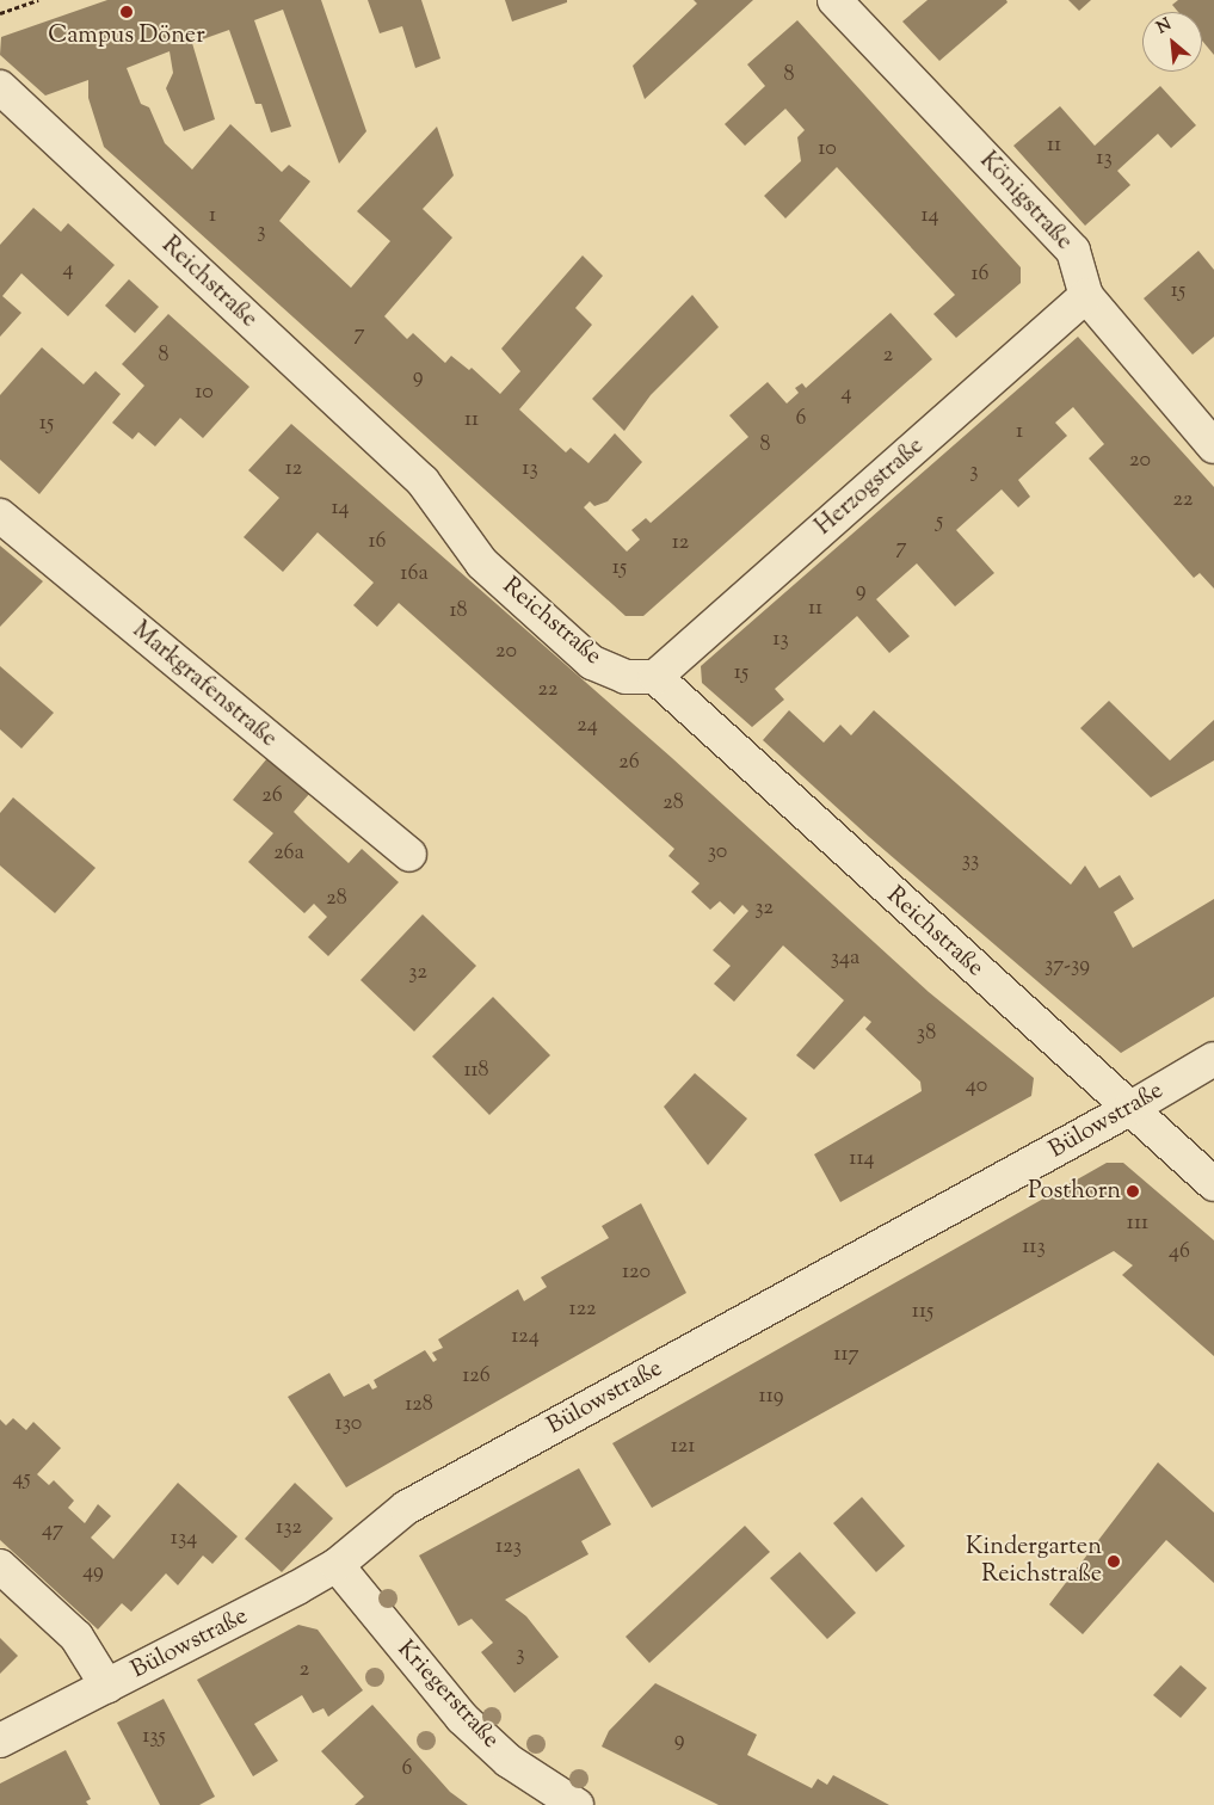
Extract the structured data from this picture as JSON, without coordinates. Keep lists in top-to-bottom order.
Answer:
{
  "streets": {
    "street": [
      "Königstraße",
      "Reichstraße",
      "Herzogstraße",
      "Markgrafenstraße",
      "Bülowstraße",
      "Kriegerstraße"
    ]
  },
  "crossings": [
    ["Königstraße", "Herzogstraße"],
    ["Reichstraße", "Herzogstraße"],
    ["Reichstraße", "Bülowstraße"],
    ["Bülowstraße", "Kriegerstraße"]
  ],
  "places": ["Campus Döner", "Posthorn", "Kindergarten Reichstraße"],
  "house_numbers": [
    "8",
    "11",
    "10",
    "13",
    "1",
    "14",
    "3",
    "4",
    "16",
    "15",
    "7",
    "8",
    "2",
    "9",
    "10",
    "4",
    "6",
    "11",
    "15",
    "1",
    "8",
    "20",
    "12",
    "13",
    "3",
    "22",
    "14",
    "5",
    "16",
    "12",
    "7",
    "15",
    "16a",
    "9",
    "11",
    "18",
    "13",
    "20",
    "15",
    "22",
    "24",
    "26",
    "26",
    "28",
    "30",
    "26a",
    "33",
    "28",
    "32",
    "34a",
    "37-39",
    "32",
    "38",
    "118",
    "40",
    "114",
    "111",
    "113",
    "46",
    "120",
    "122",
    "115",
    "124",
    "117",
    "126",
    "119",
    "128",
    "130",
    "121",
    "45",
    "132",
    "47",
    "134",
    "123",
    "49",
    "3",
    "2",
    "135",
    "9",
    "6"
  ],
  "north": "top left"
}
